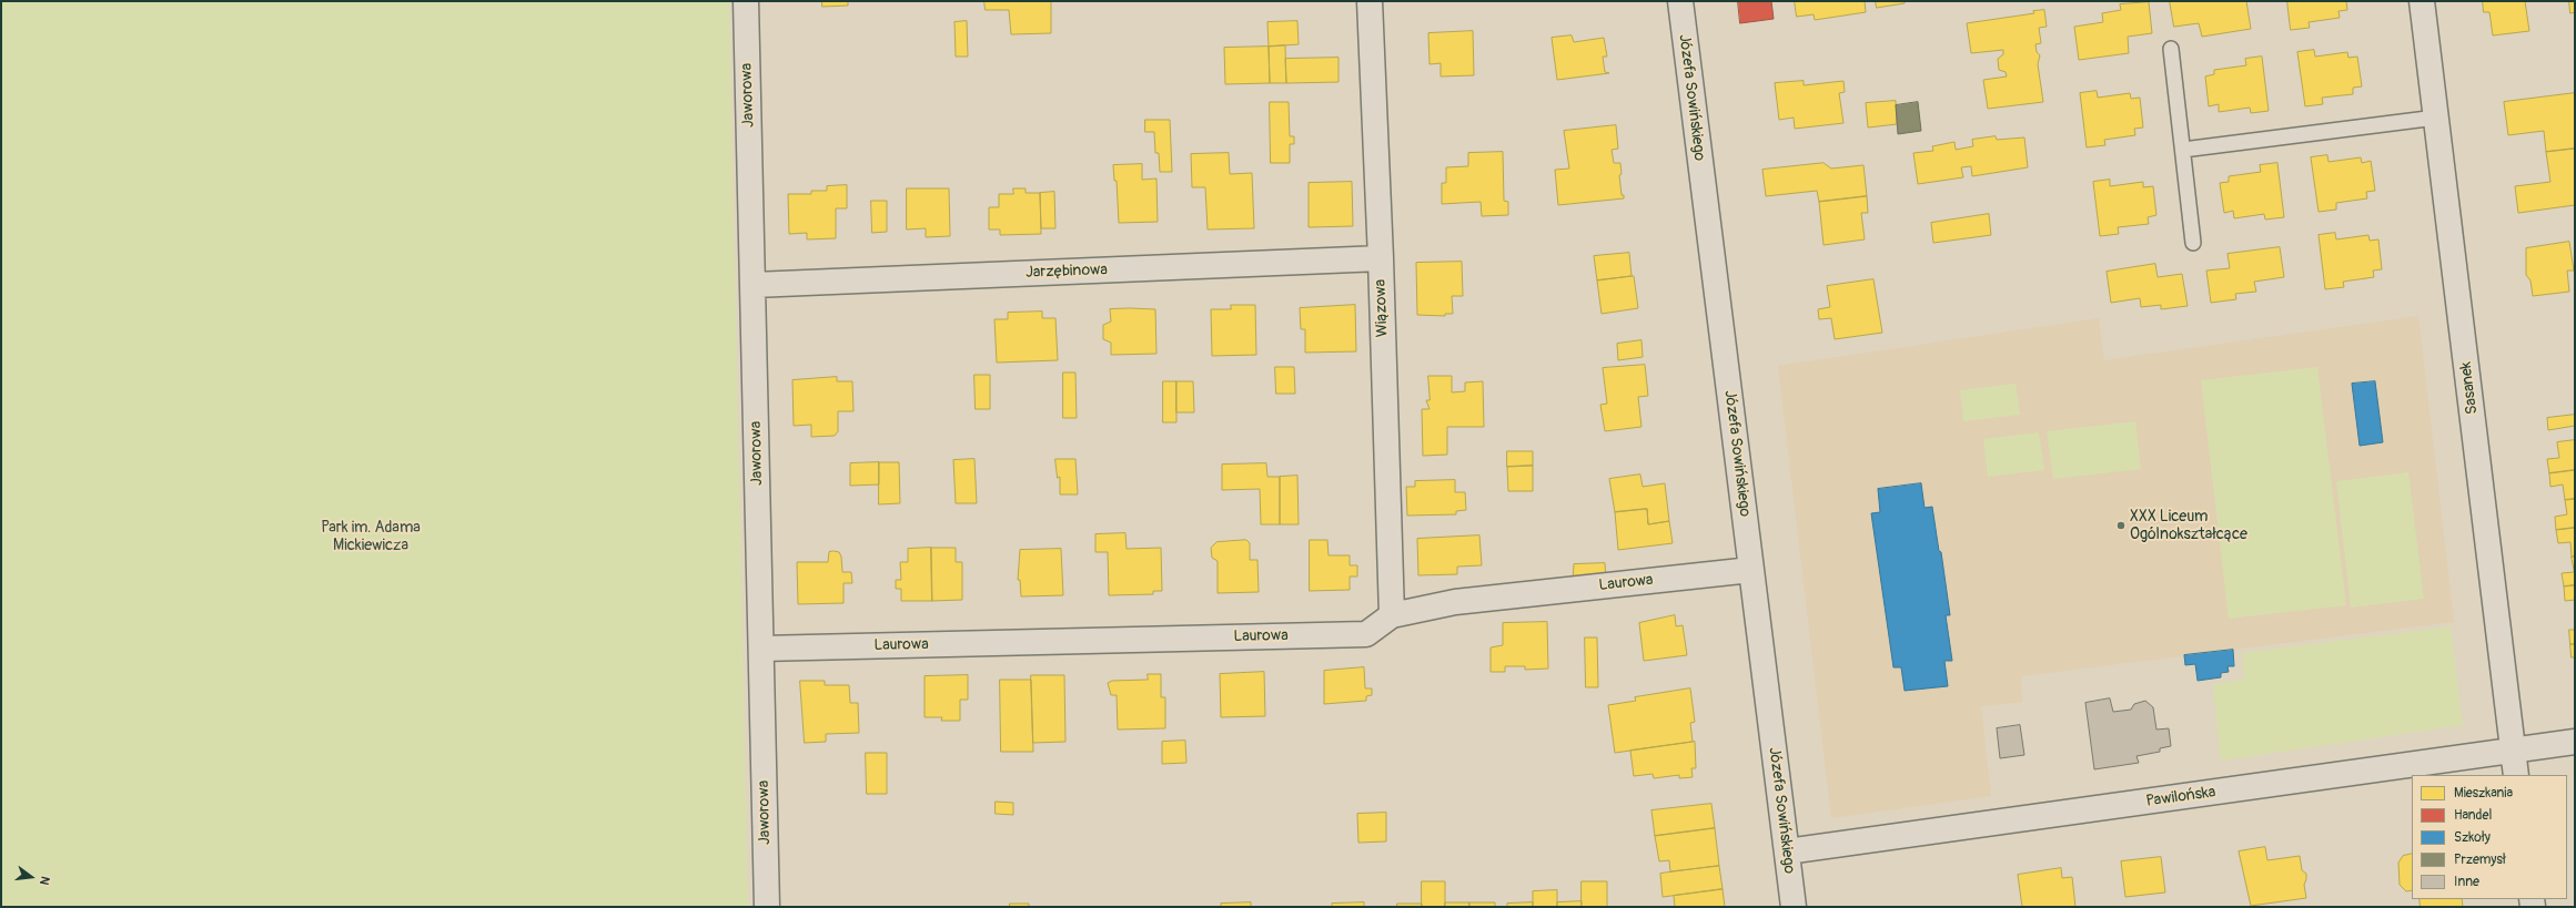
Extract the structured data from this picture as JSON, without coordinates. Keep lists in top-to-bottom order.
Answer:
{
  "streets": {
    "street": [
      "Jaworowa",
      "Józefa Sowińskiego",
      "Jarzębinowa",
      "Wiązowa",
      "Sasanek",
      "Laurowa",
      "Pawilońska"
    ]
  },
  "crossings": [
    ["Jaworowa", "Jarzębinowa"],
    ["Jaworowa", "Laurowa"],
    ["Józefa Sowińskiego", "Laurowa"],
    ["Józefa Sowińskiego", "Pawilońska"],
    ["Jarzębinowa", "Wiązowa"],
    ["Wiązowa", "Laurowa"],
    ["Sasanek", "Pawilońska"]
  ],
  "parks": ["Park im. Adama Mickiewicza"],
  "places": ["XXX Liceum Ogólnokształcące"],
  "legend": [
    "Mieszkania",
    "Handel",
    "Szkoły",
    "Przemysł",
    "Inne"
  ],
  "north": "right"
}
